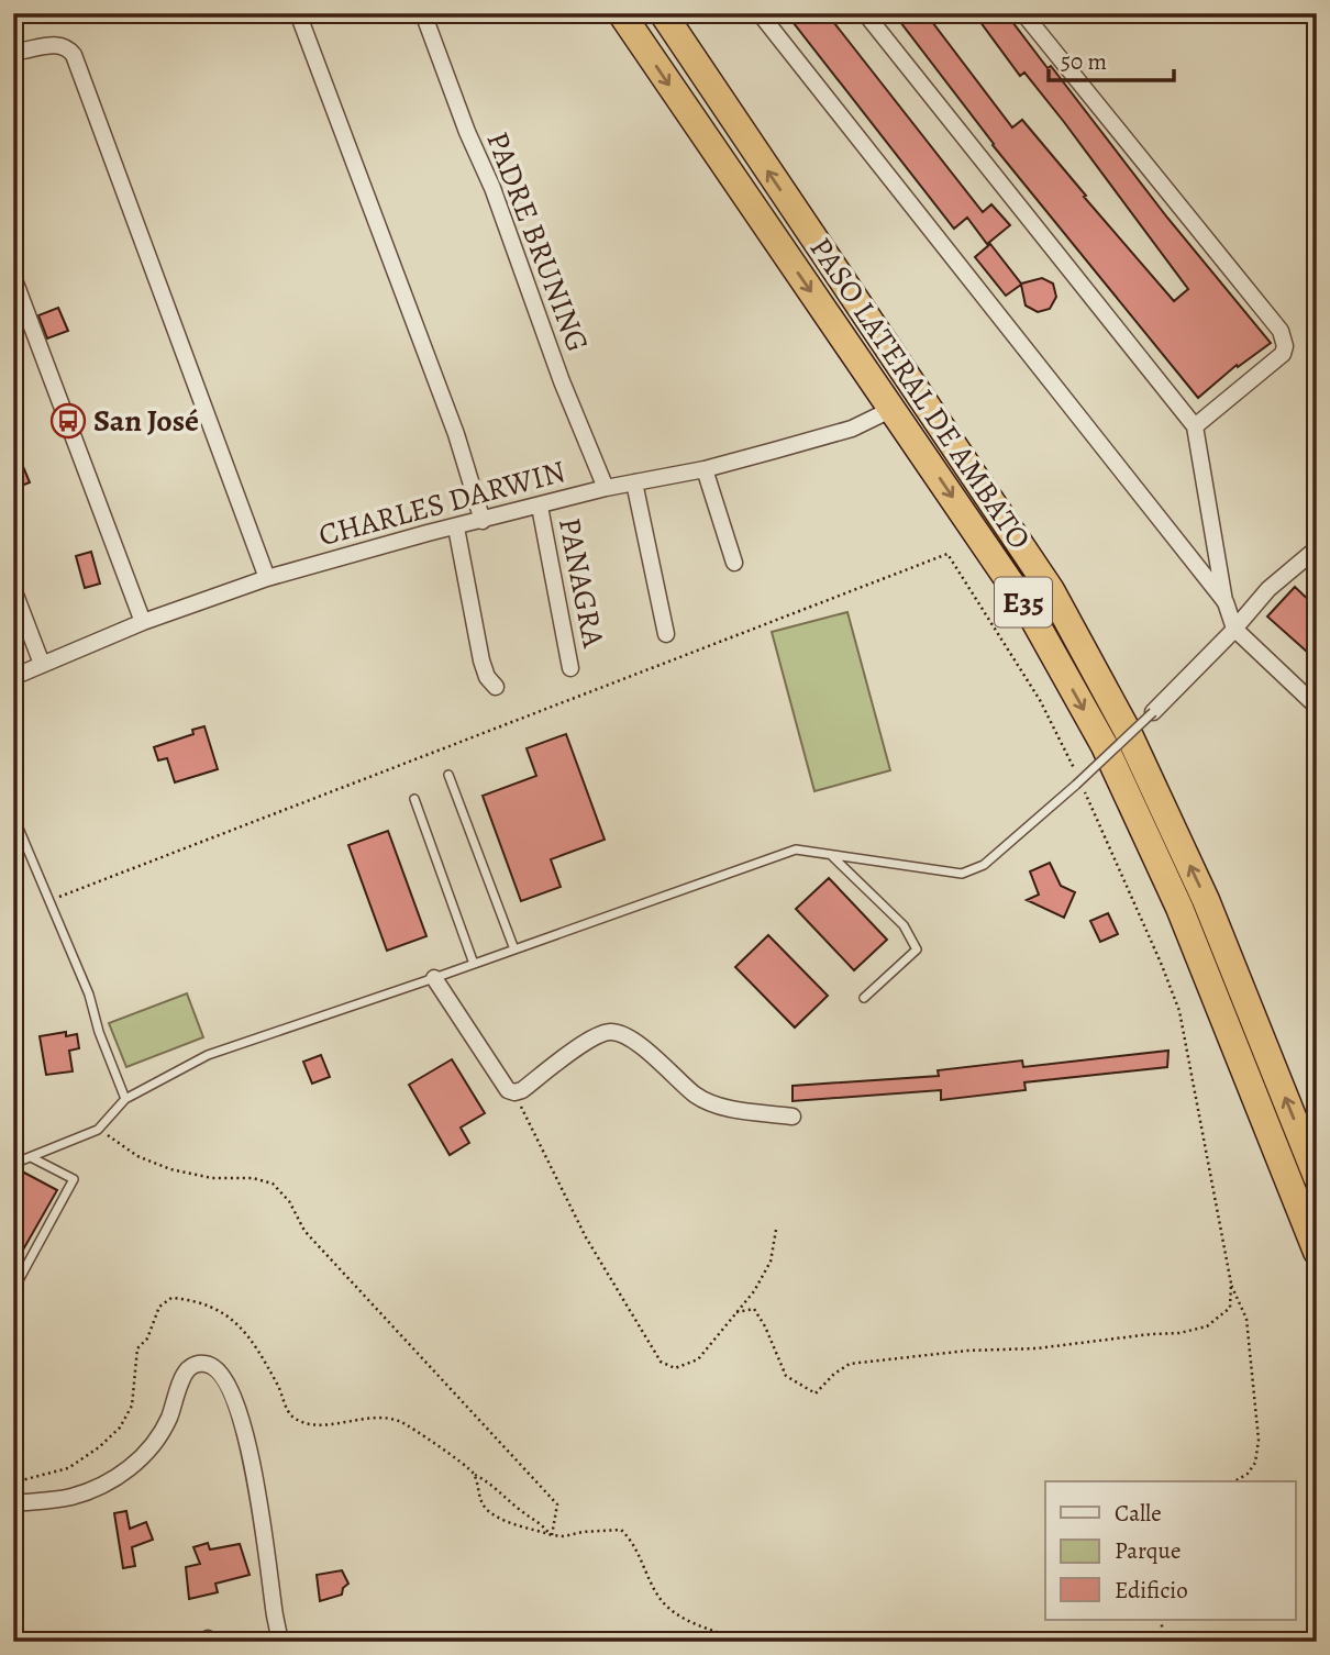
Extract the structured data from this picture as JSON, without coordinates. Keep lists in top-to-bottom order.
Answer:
{
  "streets": {
    "highway": ["PASO LATERAL DE AMBATO", "E35"],
    "street": ["PADRE BRUNING", "CHARLES DARWIN", "PANAGRA"]
  },
  "crossings": [
    ["PADRE BRUNING", "CHARLES DARWIN"],
    ["PASO LATERAL DE AMBATO", "CHARLES DARWIN"],
    ["CHARLES DARWIN", "PANAGRA"]
  ],
  "places": {
    "bus stop": ["San José"]
  },
  "legend": ["Calle", "Parque", "Edificio"],
  "scale_bar": "50 m"
}
